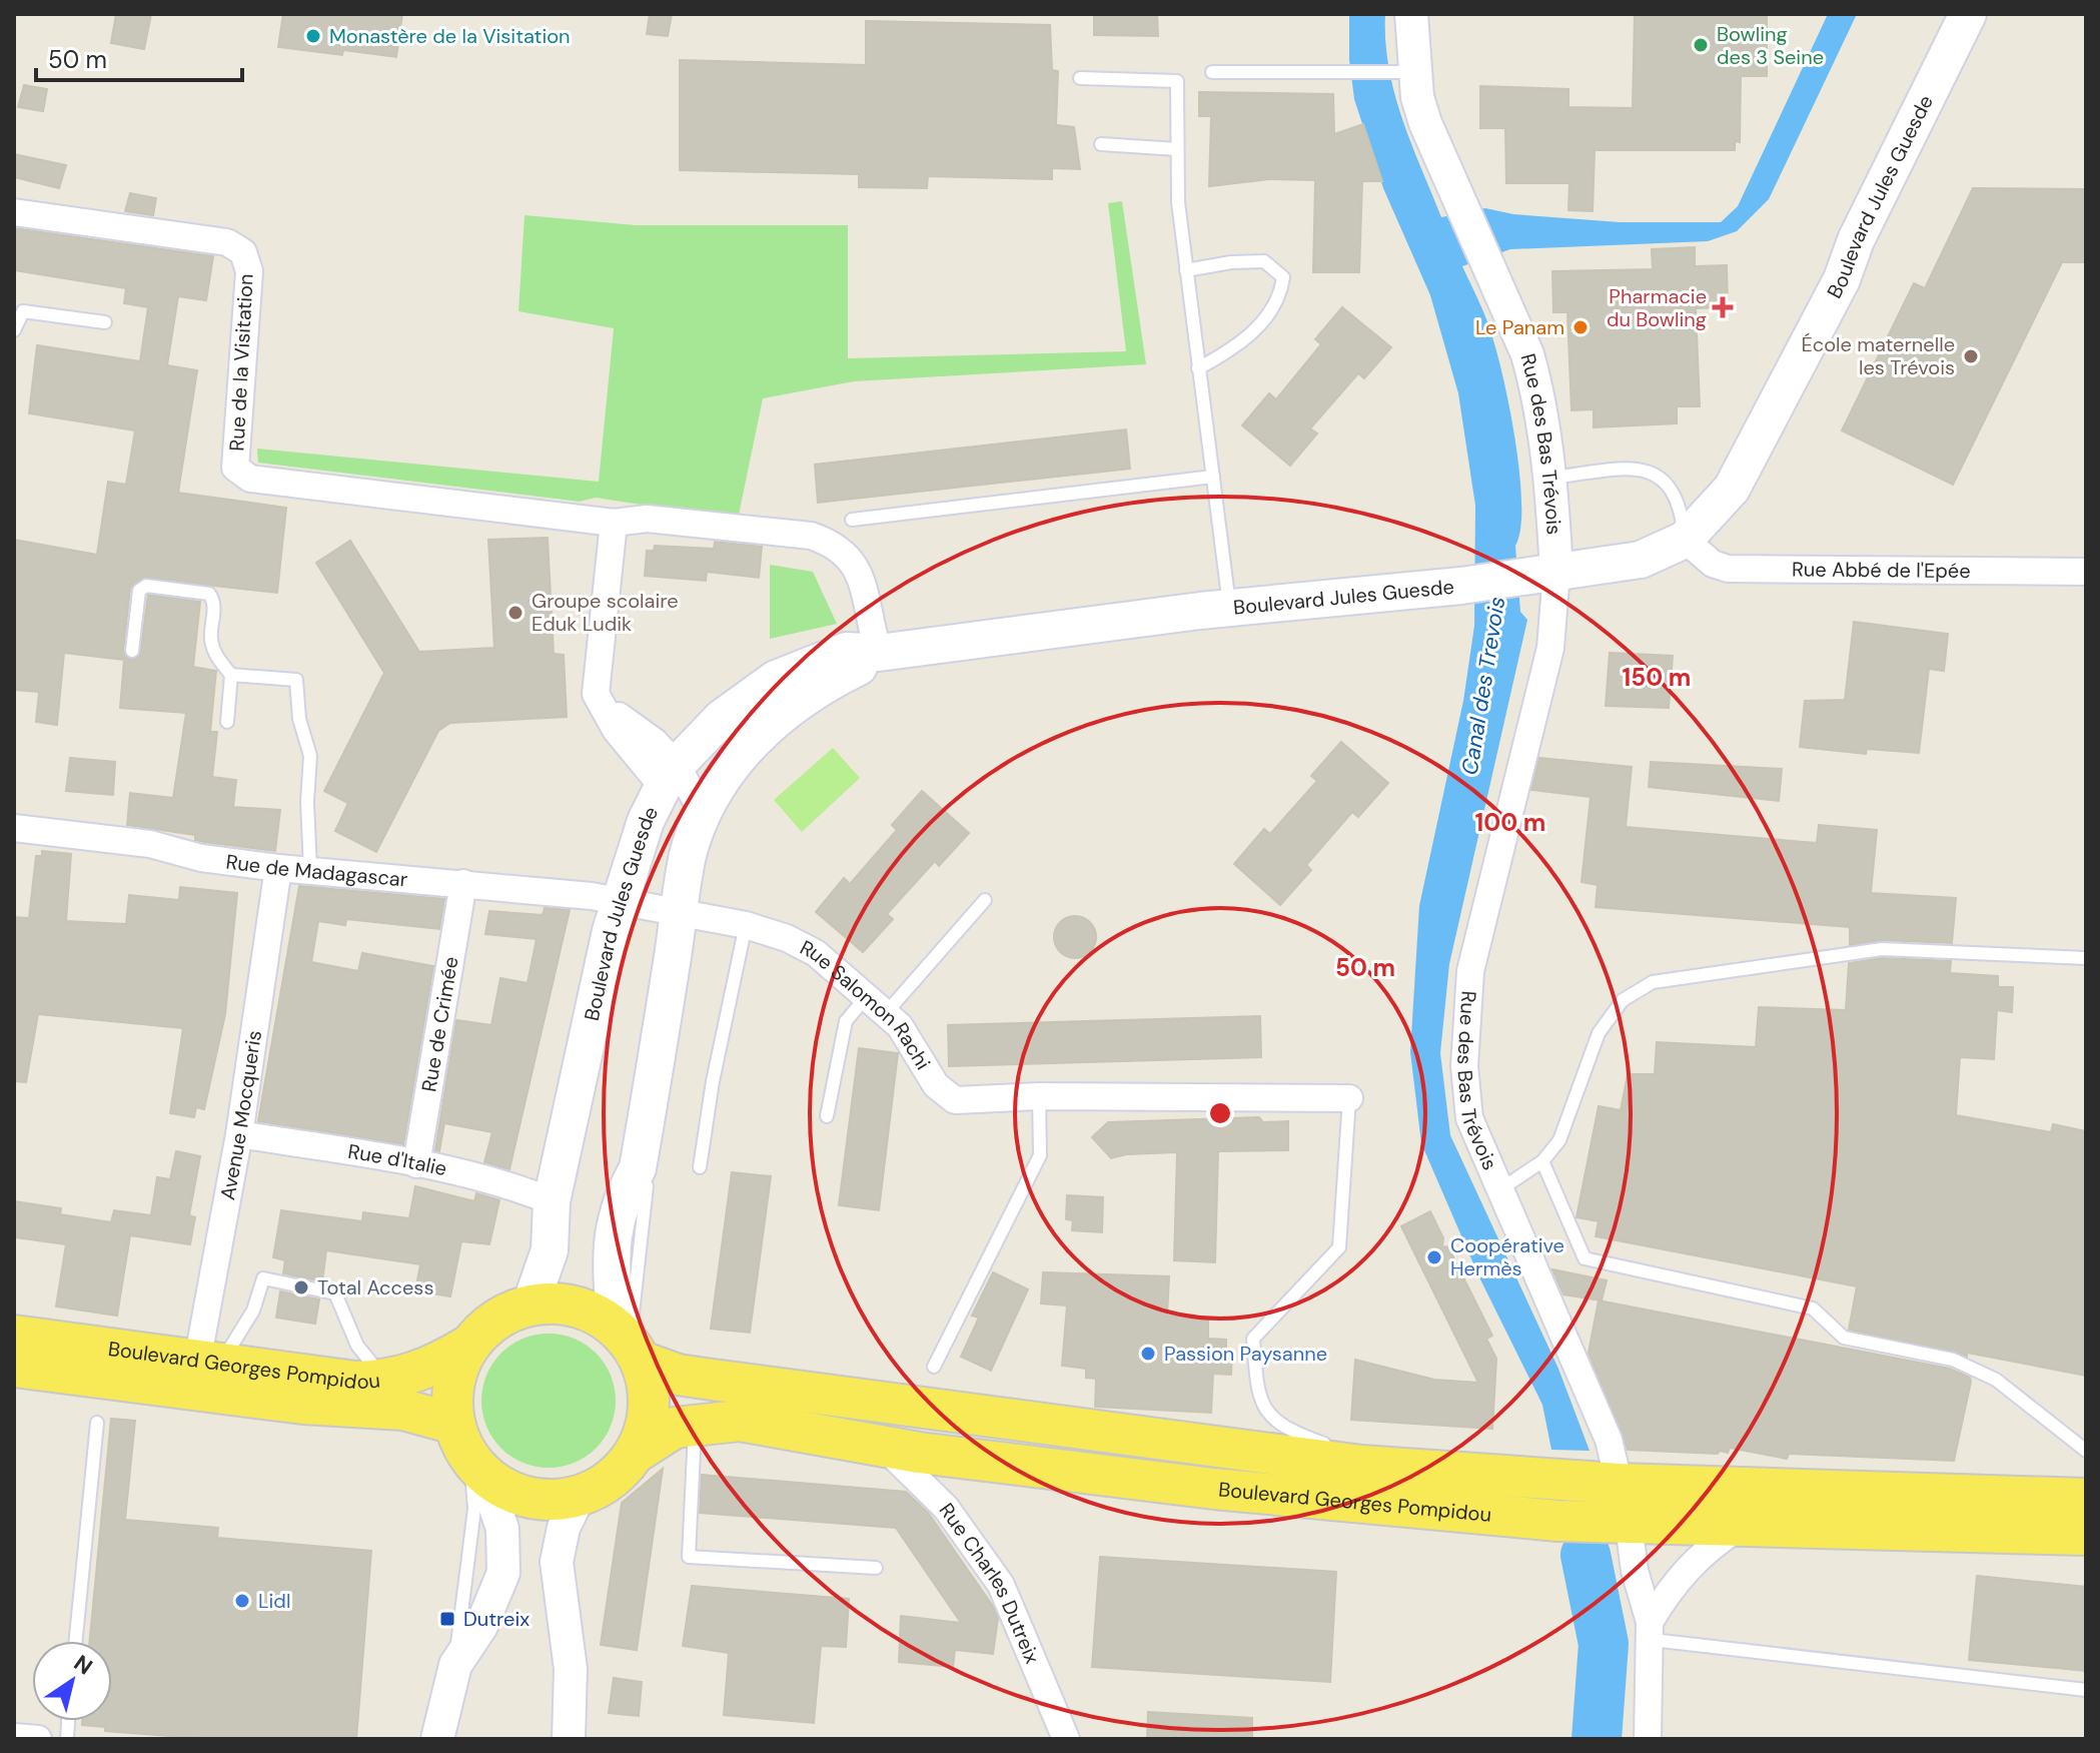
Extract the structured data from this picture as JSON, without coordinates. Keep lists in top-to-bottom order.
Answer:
{
  "streets": {
    "main road": ["Boulevard Jules Guesde", "Boulevard Georges Pompidou"],
    "street": [
      "Rue de la Visitation",
      "Rue des Bas Trévois",
      "Rue Abbé de l'Epée",
      "Rue de Madagascar",
      "Rue Salomon Rachi",
      "Rue de Crimée",
      "Avenue Mocqueris",
      "Rue d'Italie",
      "Rue Charles Dutreix"
    ]
  },
  "crossings": [
    ["Boulevard Jules Guesde", "Rue de la Visitation"],
    ["Boulevard Jules Guesde", "Rue des Bas Trévois"],
    ["Boulevard Jules Guesde", "Rue Abbé de l'Epée"],
    ["Boulevard Jules Guesde", "Rue de Madagascar"],
    ["Boulevard Jules Guesde", "Rue Salomon Rachi"],
    ["Boulevard Jules Guesde", "Rue d'Italie"],
    ["Boulevard Jules Guesde", "Boulevard Georges Pompidou"],
    ["Rue des Bas Trévois", "Boulevard Georges Pompidou"],
    ["Rue de Madagascar", "Rue Salomon Rachi"],
    ["Rue de Madagascar", "Rue de Crimée"],
    ["Rue de Madagascar", "Avenue Mocqueris"],
    ["Rue de Crimée", "Rue d'Italie"],
    ["Avenue Mocqueris", "Rue d'Italie"],
    ["Avenue Mocqueris", "Boulevard Georges Pompidou"],
    ["Boulevard Georges Pompidou", "Rue Charles Dutreix"]
  ],
  "water": ["Canal des Trevois"],
  "places": {
    "other": [
      "Monastère de la Visitation",
      "Bowling des 3 Seine",
      "Le Panam",
      "École maternelle les Trévois",
      "Groupe scolaire Eduk Ludik",
      "Coopérative Hermès",
      "Total Access",
      "Passion Paysanne",
      "Lidl"
    ],
    "health": ["Pharmacie du Bowling"],
    "transit": ["Dutreix"]
  },
  "scale_bar": "50 m",
  "north": "top right",
  "rings": ["150 m", "100 m", "50 m"]
}
